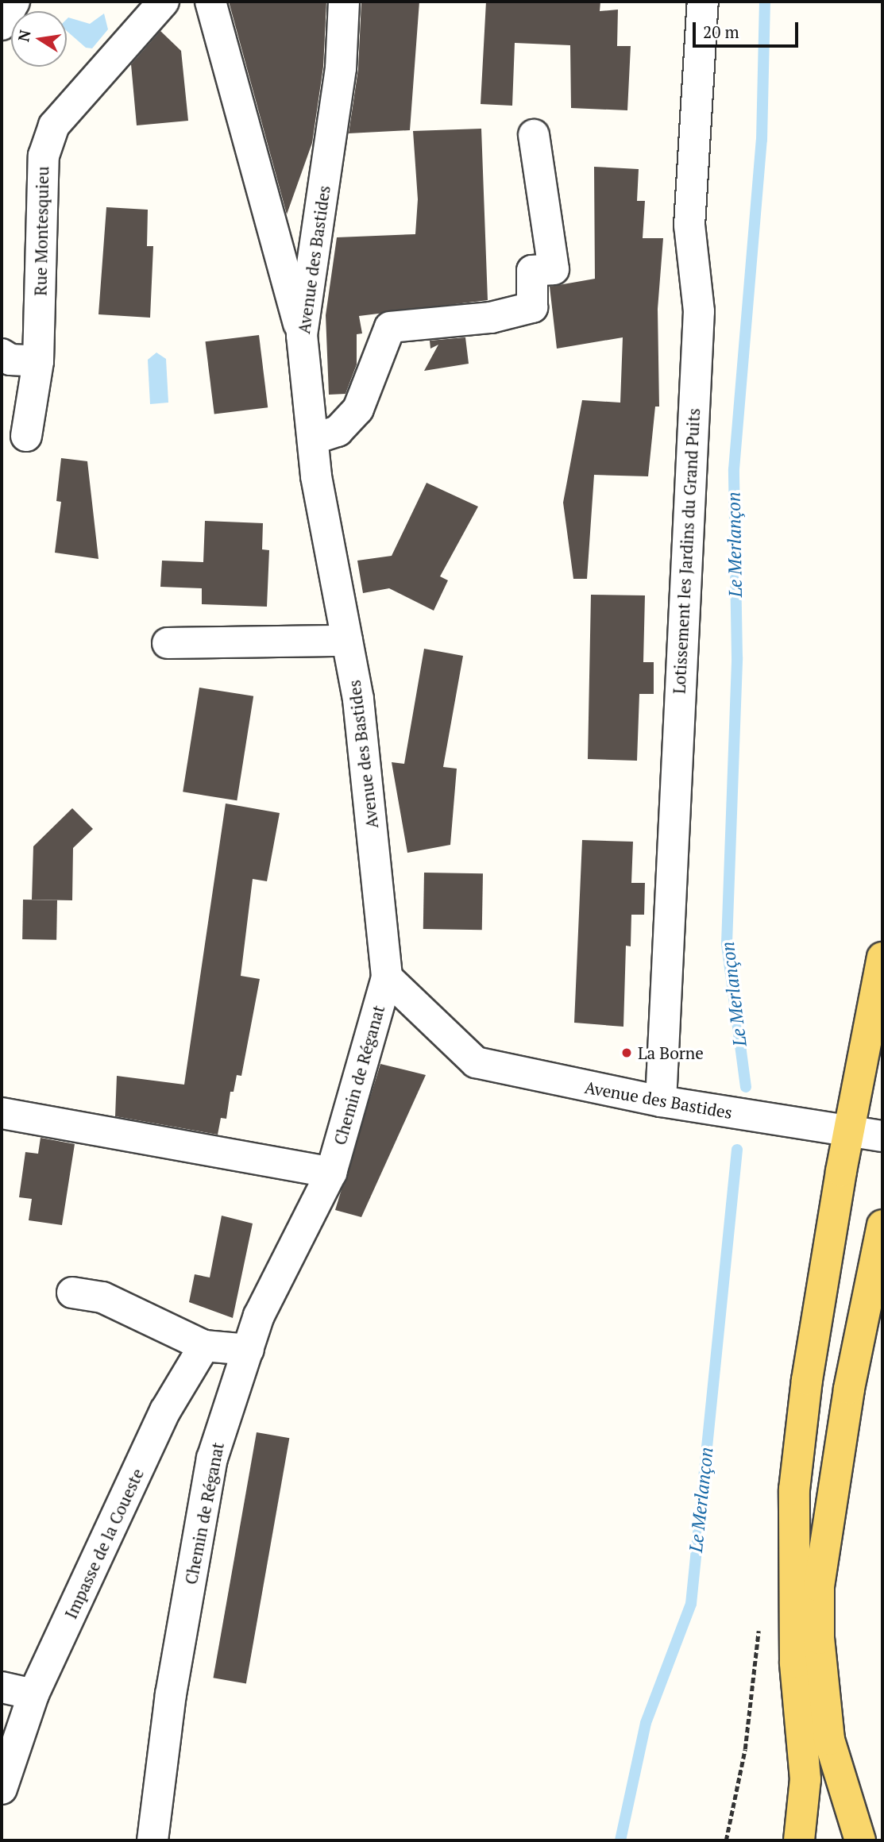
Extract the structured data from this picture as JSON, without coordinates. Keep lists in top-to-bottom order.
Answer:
{
  "streets": {
    "street": [
      "Rue Montesquieu",
      "Avenue des Bastides",
      "Lotissement les Jardins du Grand Puits",
      "Chemin de Réganat",
      "Impasse de la Coueste"
    ]
  },
  "crossings": [
    ["Avenue des Bastides", "Lotissement les Jardins du Grand Puits"],
    ["Avenue des Bastides", "Chemin de Réganat"]
  ],
  "water": ["Le Merlançon"],
  "places": ["La Borne"],
  "scale_bar": "20 m",
  "north": "left"
}
